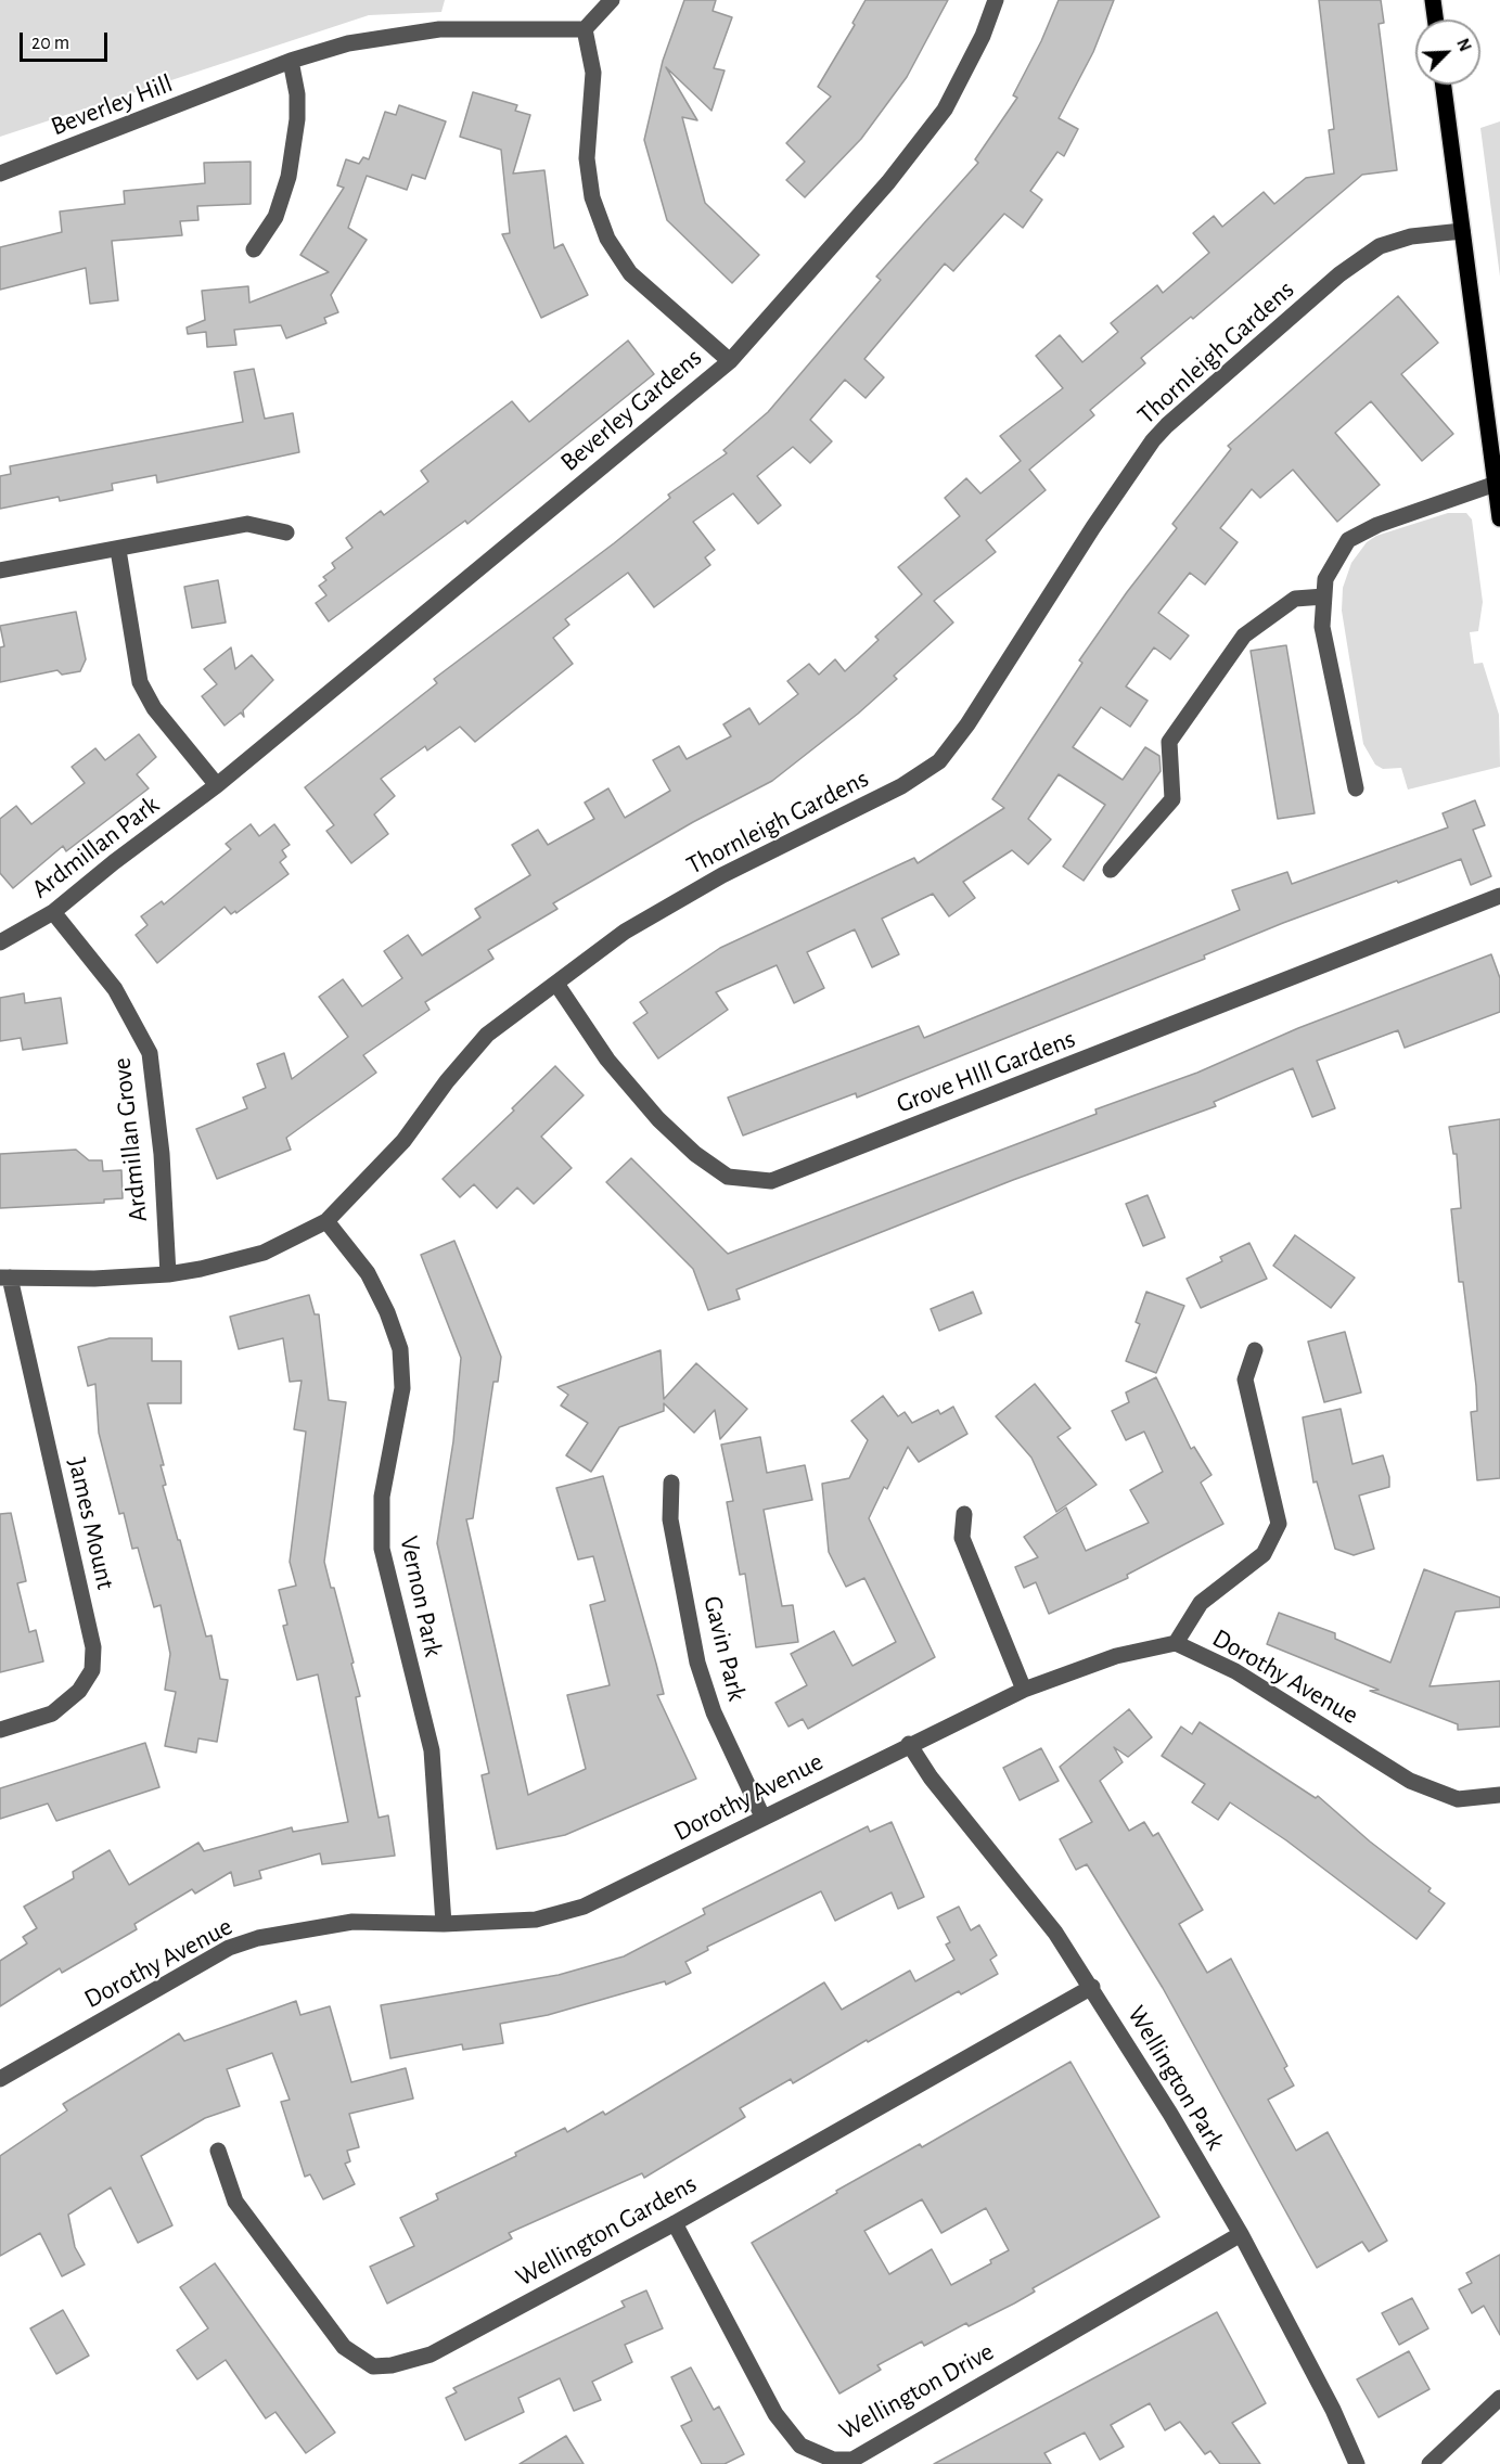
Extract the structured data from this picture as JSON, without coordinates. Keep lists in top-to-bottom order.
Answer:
{
  "streets": {
    "street": [
      "Beverley Hill",
      "Thornleigh Gardens",
      "Beverley Gardens",
      "Ardmillan Park",
      "Grove HIll Gardens",
      "Ardmillan Grove",
      "James Mount",
      "Vernon Park",
      "Gavin Park",
      "Dorothy Avenue",
      "Wellington Park",
      "Wellington Gardens",
      "Wellington Drive"
    ]
  },
  "crossings": [
    ["Thornleigh Gardens", "Grove HIll Gardens"],
    ["Thornleigh Gardens", "Ardmillan Grove"],
    ["Thornleigh Gardens", "James Mount"],
    ["Thornleigh Gardens", "Vernon Park"],
    ["Beverley Gardens", "Ardmillan Park"],
    ["Ardmillan Park", "Ardmillan Grove"],
    ["Vernon Park", "Dorothy Avenue"],
    ["Gavin Park", "Dorothy Avenue"],
    ["Dorothy Avenue", "Wellington Park"],
    ["Wellington Park", "Wellington Gardens"],
    ["Wellington Park", "Wellington Drive"],
    ["Wellington Gardens", "Wellington Drive"]
  ],
  "scale_bar": "20 m",
  "north": "top right"
}
